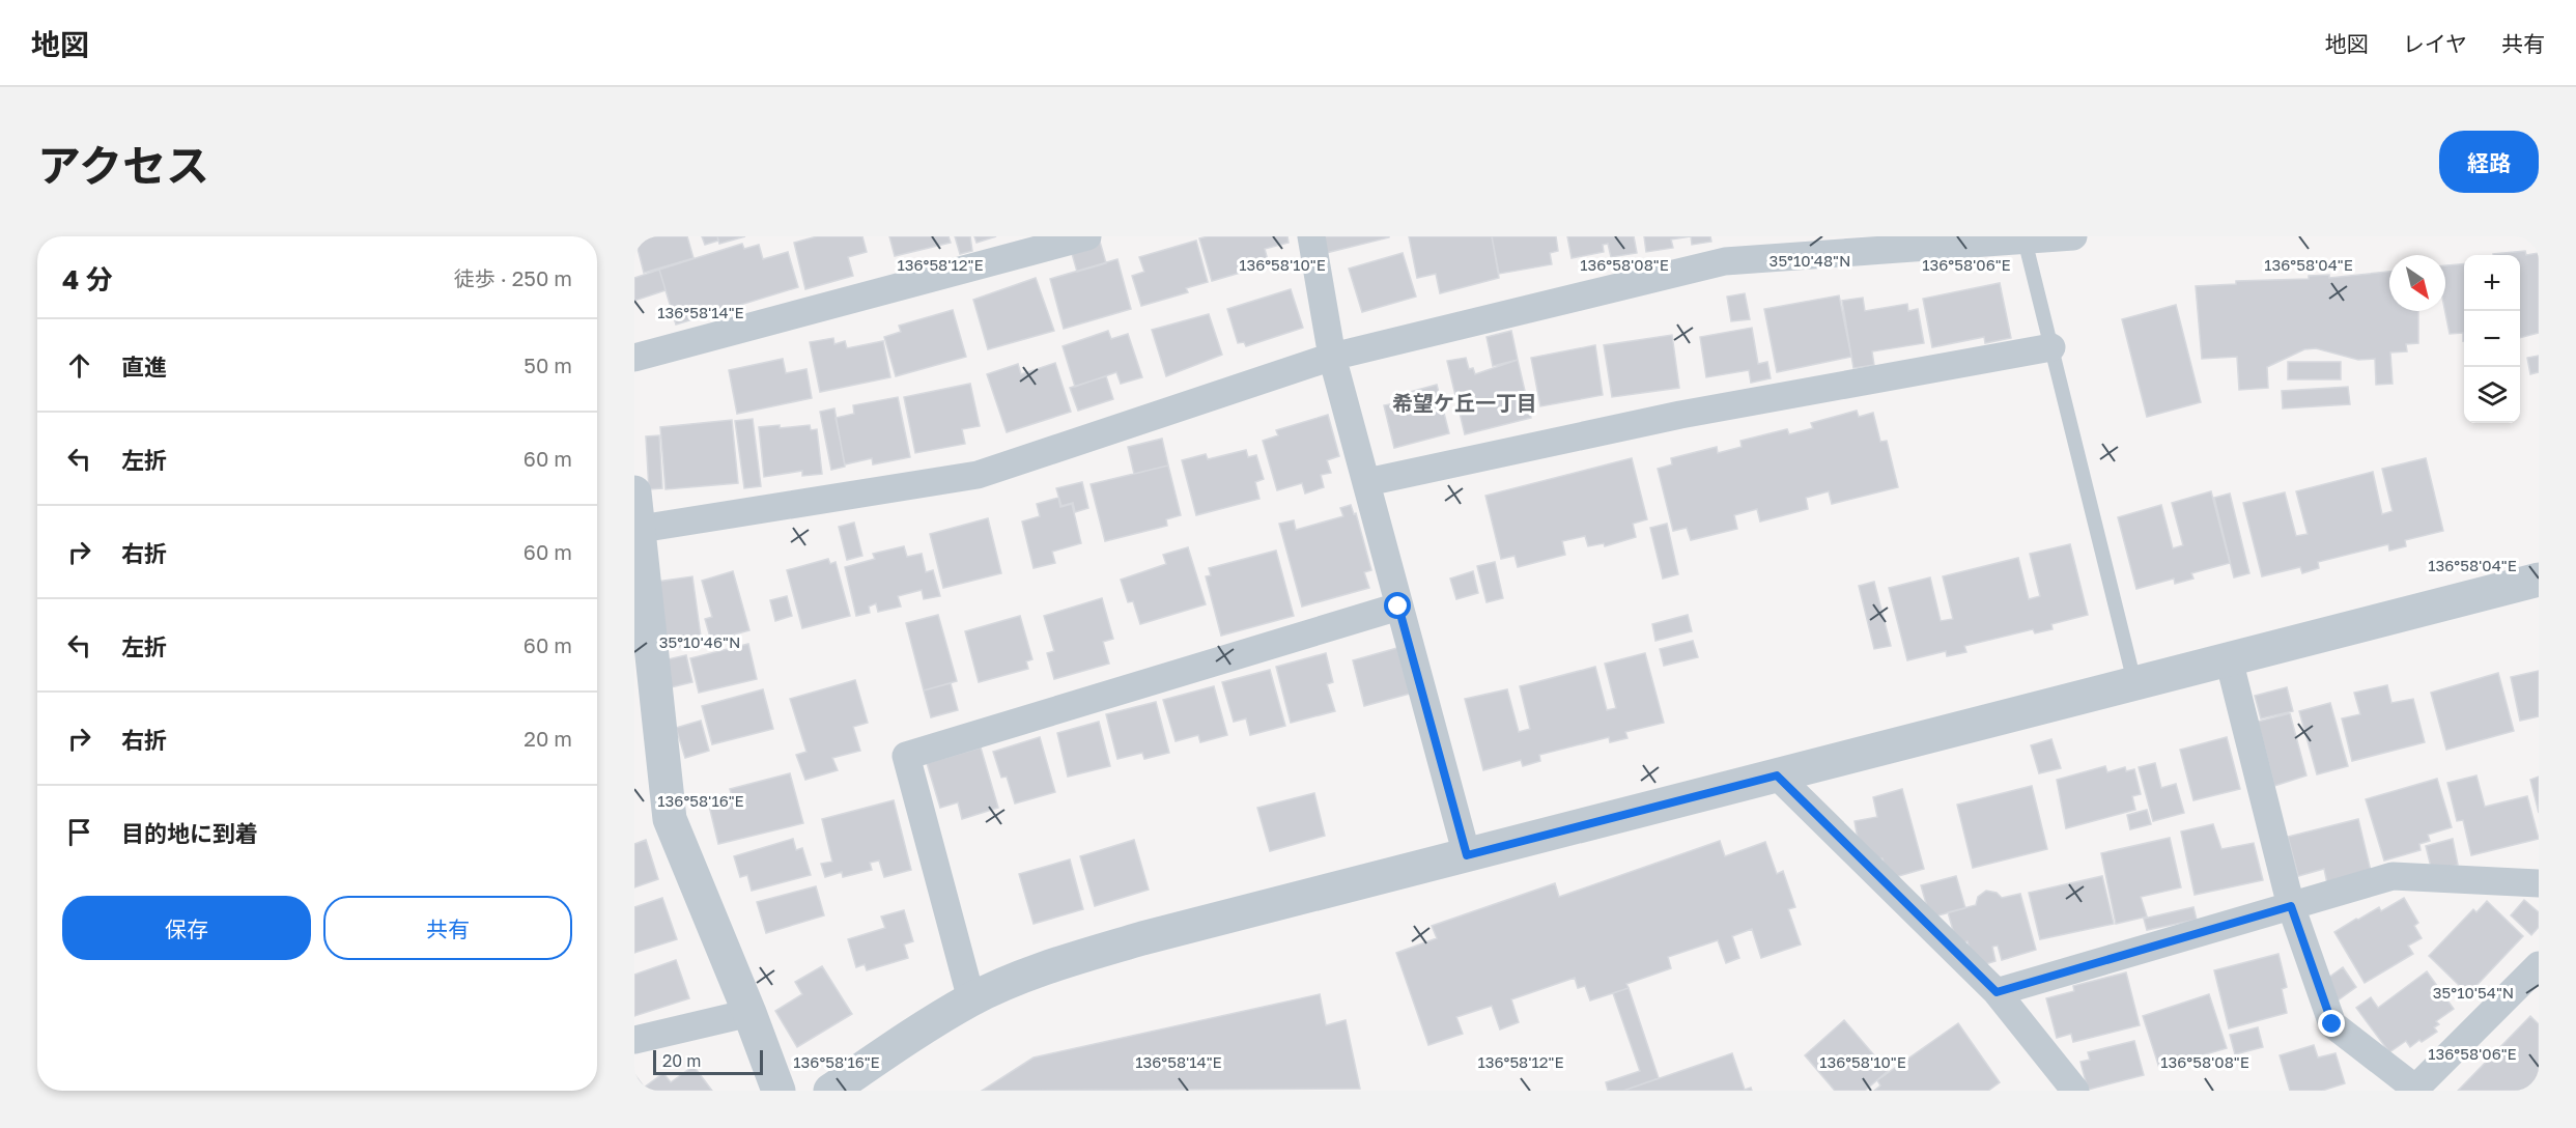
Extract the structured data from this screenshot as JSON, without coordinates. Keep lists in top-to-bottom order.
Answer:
{
  "districts": ["希望ケ丘一丁目"],
  "scale_bar": "20 m",
  "north": "bottom right",
  "page": {
    "header": "地図",
    "nav": ["地図", "レイヤ", "共有"],
    "title": "アクセス",
    "buttons": [
      "経路",
      ["保存", "共有"]
    ],
    "heading": ["4 分", "徒歩 · 250 m"],
    "map_buttons": ["+", "−"],
    "list": [
      ["直進", "50 m"],
      ["左折", "60 m"],
      ["右折", "60 m"],
      ["左折", "60 m"],
      ["右折", "20 m"],
      "目的地に到着"
    ],
    "scale": "20 m"
  },
  "coordinates": [
    "35°10'48\"N",
    "136°58'12\"E",
    "136°58'10\"E",
    "136°58'08\"E",
    "136°58'06\"E",
    "136°58'04\"E",
    "136°58'14\"E",
    "35°10'46\"N",
    "136°58'16\"E",
    "35°10'54\"N"
  ]
}
